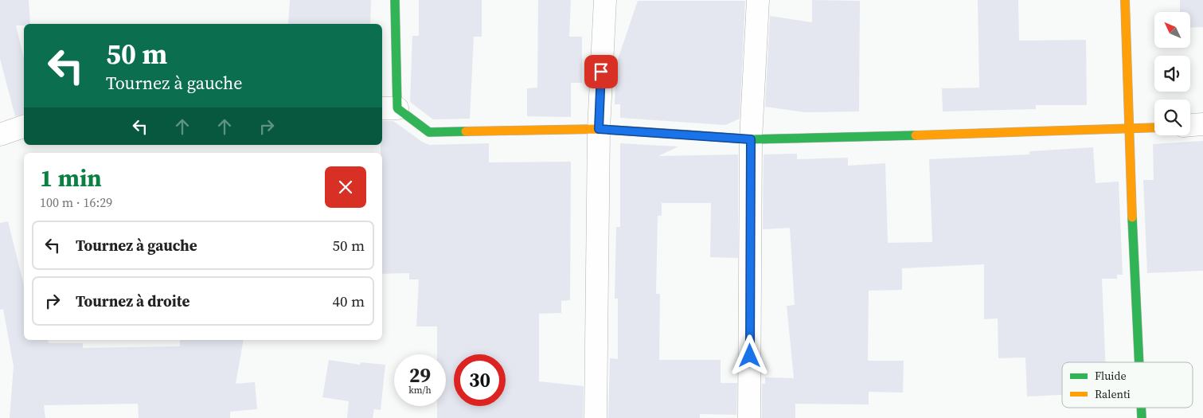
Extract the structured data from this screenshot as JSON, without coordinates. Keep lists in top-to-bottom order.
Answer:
{
  "legend": ["Fluide", "Ralenti"],
  "north": "top left",
  "page": {
    "turn": ["50 m", "Tournez à gauche"],
    "heading": ["1 min", "100 m · 16:29"],
    "list": [
      {
        "name": "Tournez à gauche",
        "value": "50 m"
      },
      {
        "name": "Tournez à droite",
        "value": "40 m"
      }
    ],
    "speed": "29 km/h",
    "limit": "30"
  }
}
